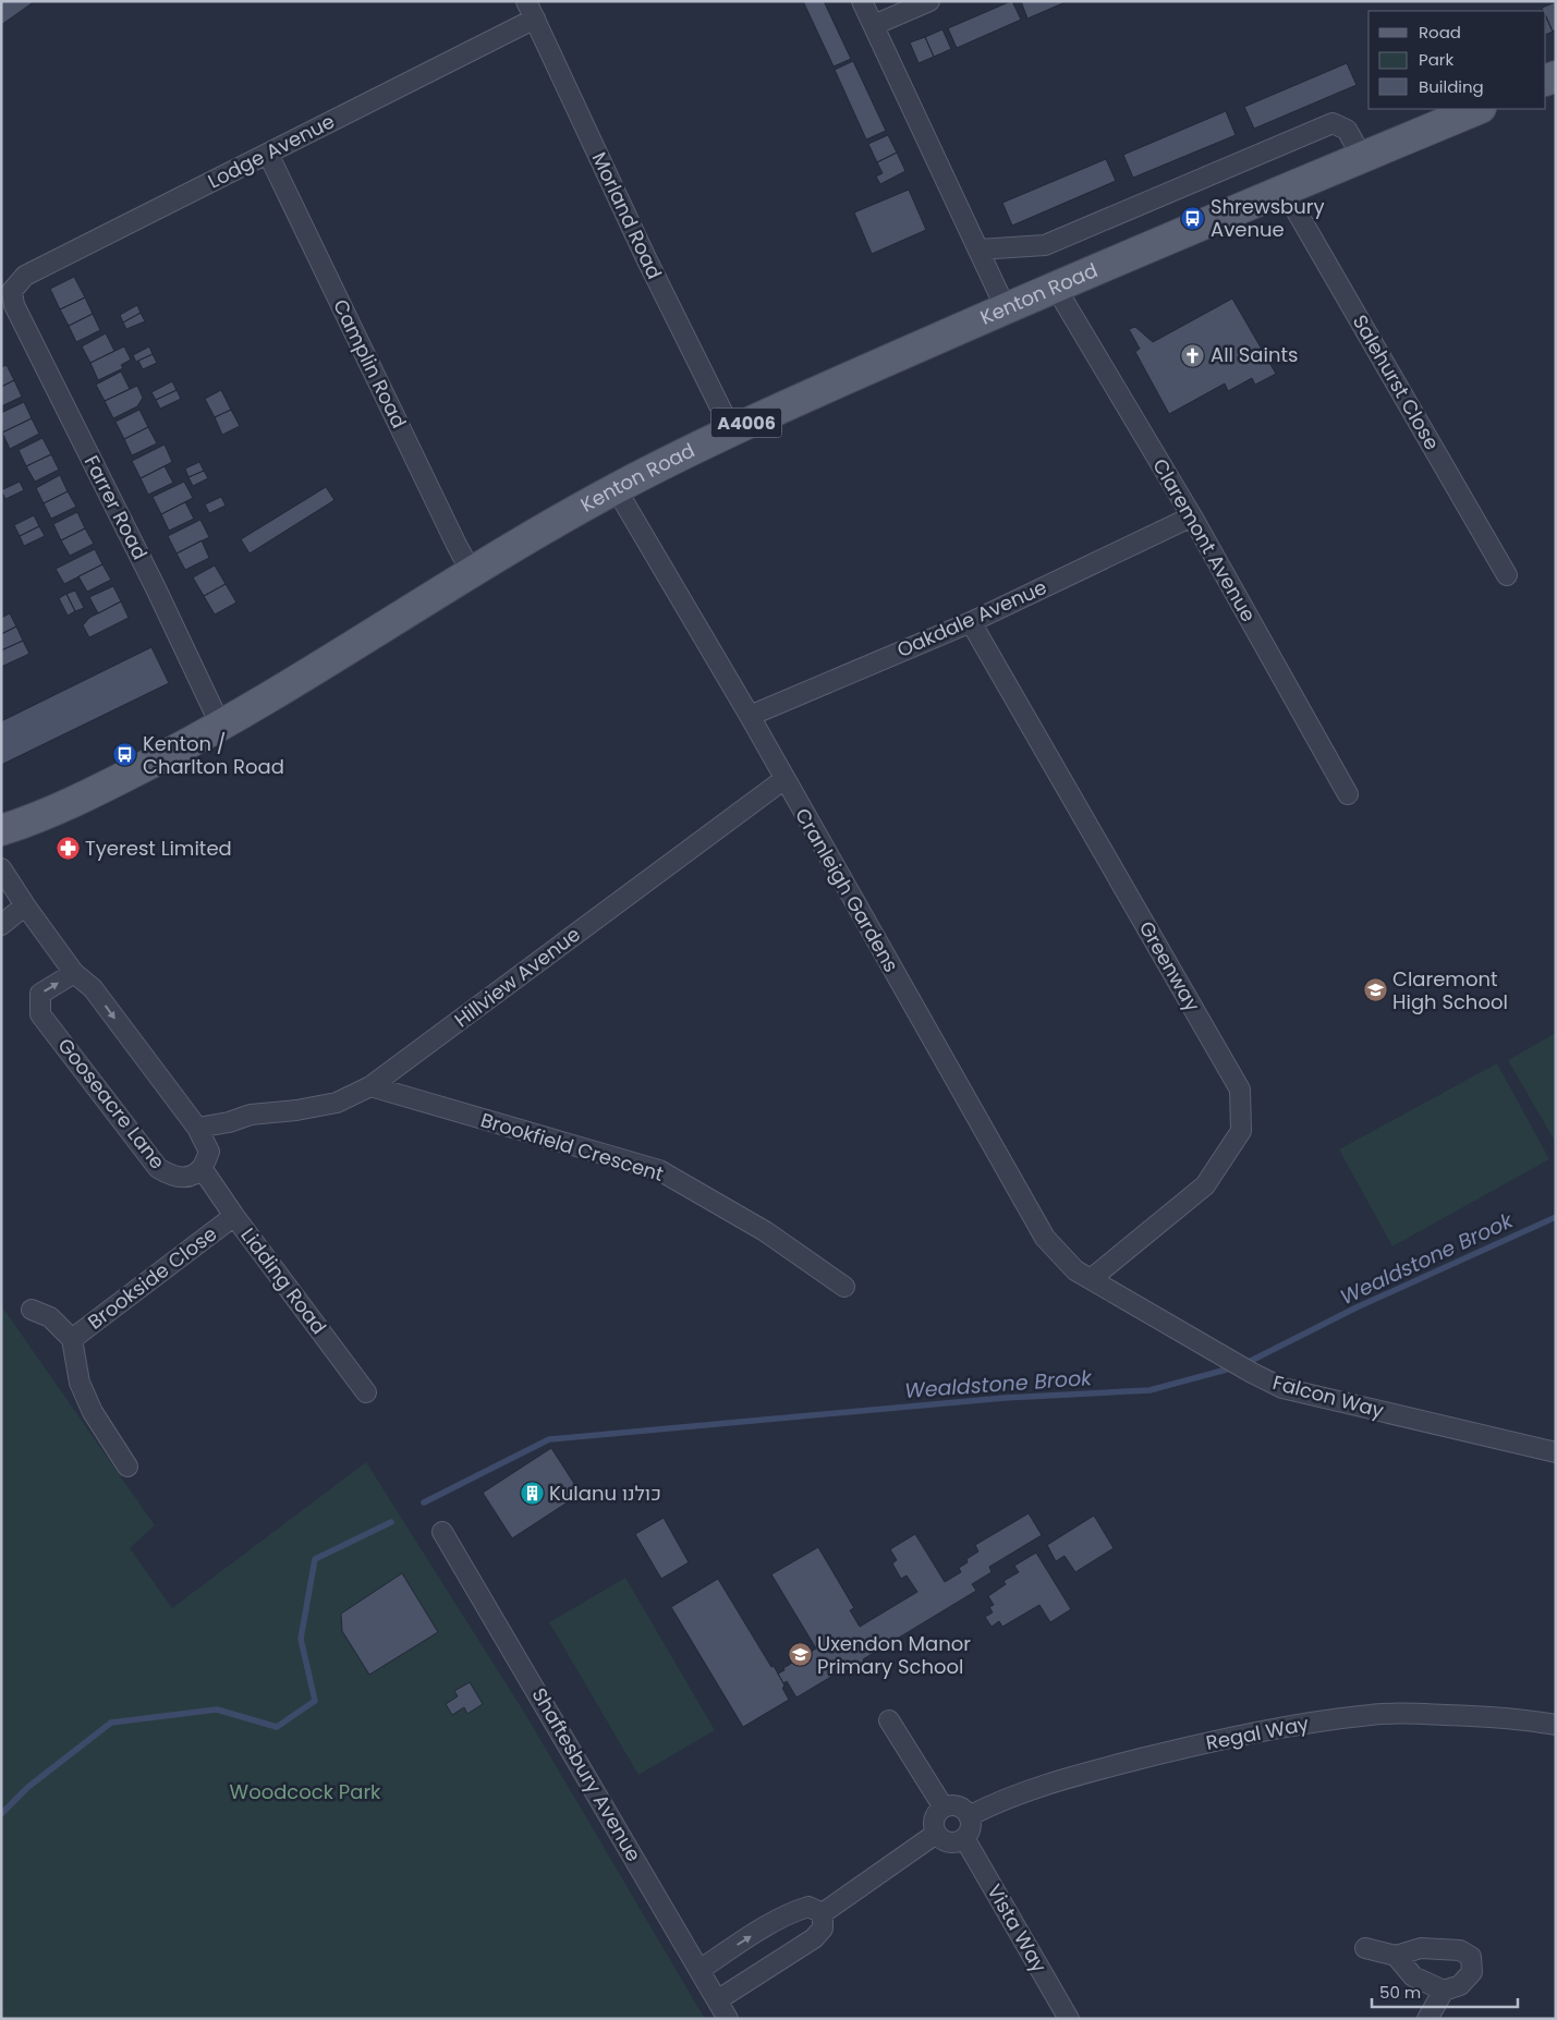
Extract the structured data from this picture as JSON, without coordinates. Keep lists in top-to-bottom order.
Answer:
{
  "streets": {
    "main road": ["Kenton Road", "A4006"],
    "street": [
      "Lodge Avenue",
      "Morland Road",
      "Camplin Road",
      "Salehurst Close",
      "Farrer Road",
      "Claremont Avenue",
      "Oakdale Avenue",
      "Cranleigh Gardens",
      "Greenway",
      "Hillview Avenue",
      "Gooseacre Lane",
      "Brookfield Crescent",
      "Brookside Close",
      "Lidding Road",
      "Falcon Way",
      "Regal Way",
      "Shaftesbury Avenue",
      "Vista Way"
    ]
  },
  "crossings": [
    ["Lodge Avenue", "Morland Road"],
    ["Lodge Avenue", "Camplin Road"],
    ["Lodge Avenue", "Farrer Road"],
    ["Morland Road", "Kenton Road"],
    ["Kenton Road", "Camplin Road"],
    ["Kenton Road", "Salehurst Close"],
    ["Kenton Road", "Farrer Road"],
    ["Kenton Road", "Claremont Avenue"],
    ["Kenton Road", "Cranleigh Gardens"],
    ["Claremont Avenue", "Oakdale Avenue"],
    ["Oakdale Avenue", "Cranleigh Gardens"],
    ["Oakdale Avenue", "Greenway"],
    ["Cranleigh Gardens", "Greenway"],
    ["Cranleigh Gardens", "Hillview Avenue"],
    ["Cranleigh Gardens", "Falcon Way"],
    ["Greenway", "Falcon Way"],
    ["Hillview Avenue", "Brookfield Crescent"],
    ["Gooseacre Lane", "Lidding Road"],
    ["Brookside Close", "Lidding Road"],
    ["Regal Way", "Vista Way"]
  ],
  "water": ["Wealdstone Brook"],
  "parks": ["Woodcock Park"],
  "places": {
    "bus stop": ["Shrewsbury Avenue", "Kenton / Charlton Road"],
    "church": ["All Saints"],
    "pharmacy": ["Tyerest Limited"],
    "school or university": ["Claremont High School", "Uxendon Manor Primary School"],
    "building": ["Kulanu כולנו"]
  },
  "legend": ["Road", "Park", "Building"],
  "scale_bar": "50 m"
}
